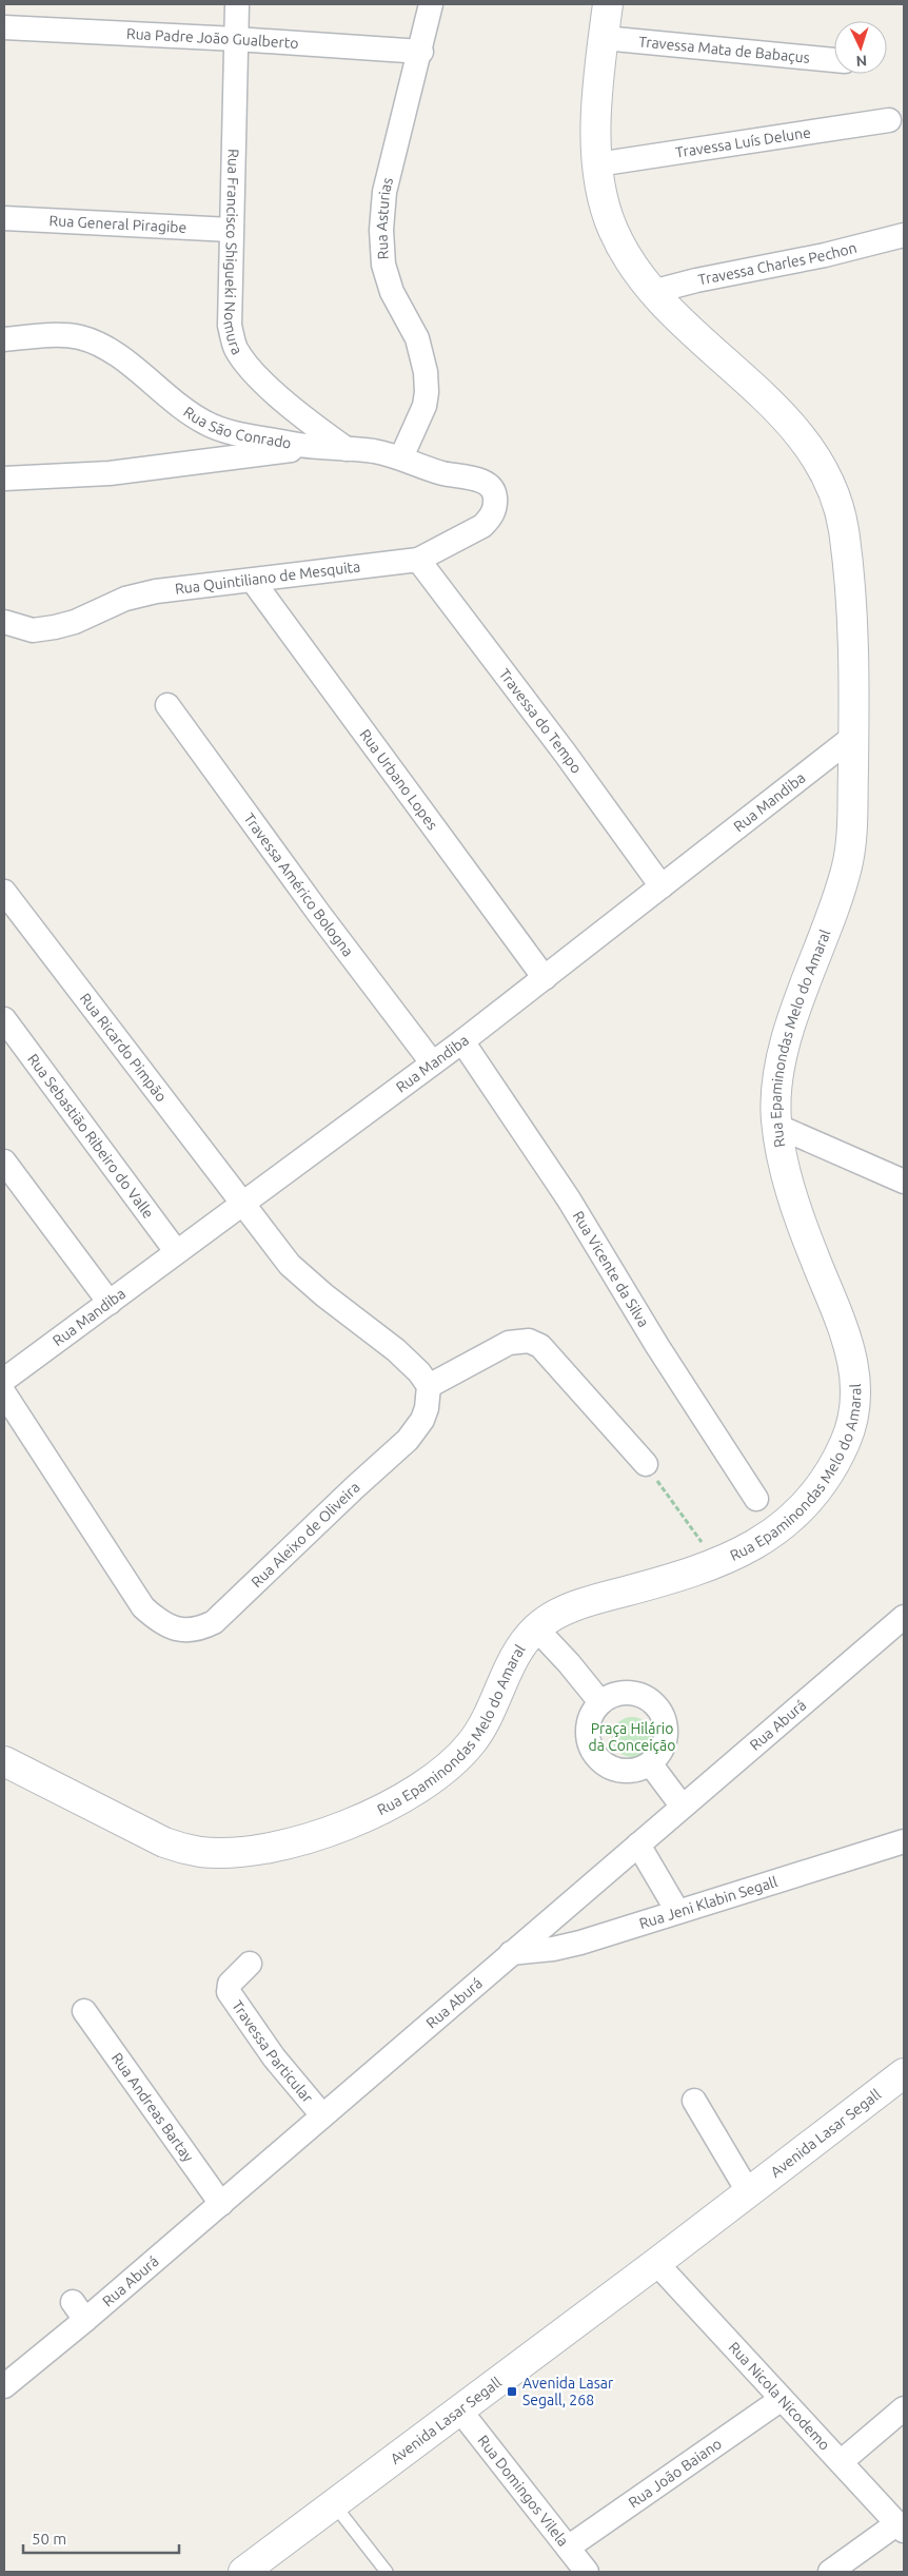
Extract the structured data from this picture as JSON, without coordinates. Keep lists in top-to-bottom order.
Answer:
{
  "streets": {
    "street": [
      "Rua Padre João Gualberto",
      "Travessa Mata de Babaçus",
      "Travessa Luís Delune",
      "Rua Asturias",
      "Rua General Piragibe",
      "Rua Francisco Shigueki Nomura",
      "Travessa Charles Pechon",
      "Rua São Conrado",
      "Rua Quintiliano de Mesquita",
      "Travessa do Tempo",
      "Rua Urbano Lopes",
      "Rua Mandiba",
      "Travessa Américo Bologna",
      "Rua Epaminondas Melo do Amaral",
      "Rua Ricardo Pimpão",
      "Rua Sebastião Ribeiro do Valle",
      "Rua Vicente da Silva",
      "Rua Aleixo de Oliveira",
      "Rua Aburá",
      "Rua Jeni Klabin Segall",
      "Travessa Particular",
      "Rua Andreas Bartay",
      "Avenida Lasar Segall",
      "Rua Nicola Nicodemo",
      "Rua João Baiano",
      "Rua Domingos Vilela"
    ]
  },
  "crossings": [
    ["Rua Padre João Gualberto", "Rua Asturias"],
    ["Rua Padre João Gualberto", "Rua Francisco Shigueki Nomura"],
    ["Travessa Mata de Babaçus", "Rua Epaminondas Melo do Amaral"],
    ["Travessa Luís Delune", "Rua Epaminondas Melo do Amaral"],
    ["Rua Asturias", "Rua São Conrado"],
    ["Rua General Piragibe", "Rua Francisco Shigueki Nomura"],
    ["Rua Francisco Shigueki Nomura", "Rua São Conrado"],
    ["Travessa Charles Pechon", "Rua Epaminondas Melo do Amaral"],
    ["Rua São Conrado", "Rua Quintiliano de Mesquita"],
    ["Rua Quintiliano de Mesquita", "Travessa do Tempo"],
    ["Rua Quintiliano de Mesquita", "Rua Urbano Lopes"],
    ["Travessa do Tempo", "Rua Mandiba"],
    ["Rua Urbano Lopes", "Rua Mandiba"],
    ["Rua Mandiba", "Travessa Américo Bologna"],
    ["Rua Mandiba", "Rua Epaminondas Melo do Amaral"],
    ["Rua Mandiba", "Rua Ricardo Pimpão"],
    ["Rua Mandiba", "Rua Sebastião Ribeiro do Valle"],
    ["Rua Mandiba", "Rua Vicente da Silva"],
    ["Rua Aburá", "Rua Jeni Klabin Segall"],
    ["Rua Aburá", "Travessa Particular"],
    ["Rua Aburá", "Rua Andreas Bartay"],
    ["Avenida Lasar Segall", "Rua Nicola Nicodemo"],
    ["Avenida Lasar Segall", "Rua Domingos Vilela"],
    ["Rua Nicola Nicodemo", "Rua João Baiano"],
    ["Rua João Baiano", "Rua Domingos Vilela"]
  ],
  "parks": ["Praça Hilário da Conceição"],
  "places": {
    "transit": ["Avenida Lasar Segall, 268"]
  },
  "scale_bar": "50 m",
  "north": "bottom"
}
